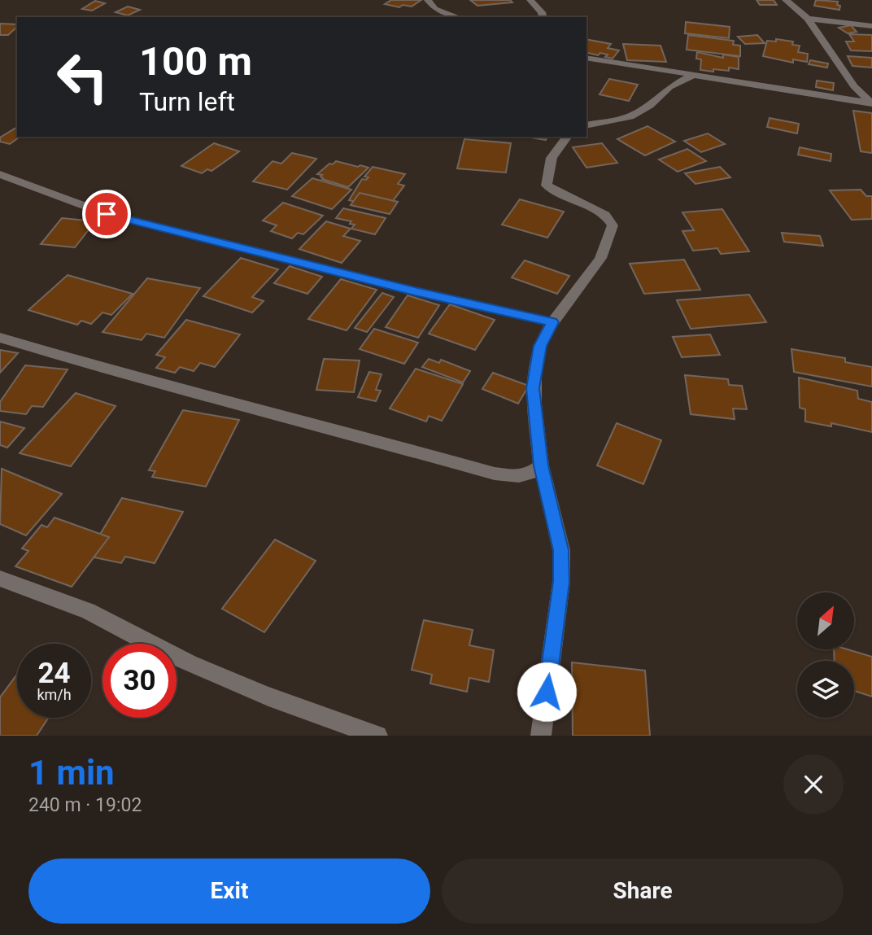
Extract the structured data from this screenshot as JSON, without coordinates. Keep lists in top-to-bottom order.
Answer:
{
  "north": "top right",
  "page": {
    "turn": ["100 m", "Turn left"],
    "speed": "24 km/h",
    "limit": "30",
    "heading": ["1 min", "240 m · 19:02"],
    "buttons": ["Exit", "Share"]
  }
}
